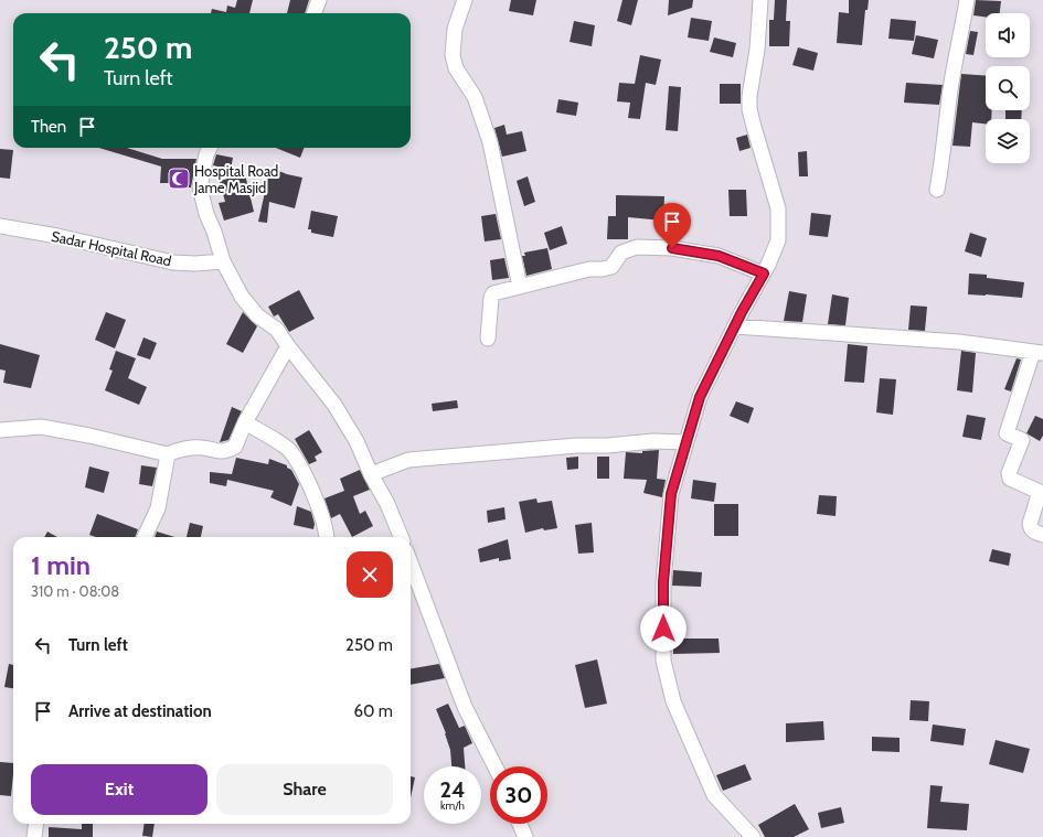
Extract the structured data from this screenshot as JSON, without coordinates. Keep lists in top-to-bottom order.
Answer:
{
  "streets": {
    "street": ["Sadar Hospital Road"]
  },
  "places": {
    "mosque": ["Hospital Road Jame Masjid"]
  },
  "page": {
    "turn": ["250 m", "Turn left"],
    "then": "Then",
    "heading": ["1 min", "310 m · 08:08"],
    "list": [
      {
        "name": "Turn left",
        "value": "250 m"
      },
      {
        "name": "Arrive at destination",
        "value": "60 m"
      }
    ],
    "buttons": ["Exit", "Share"],
    "speed": "24 km/h",
    "limit": "30"
  }
}
